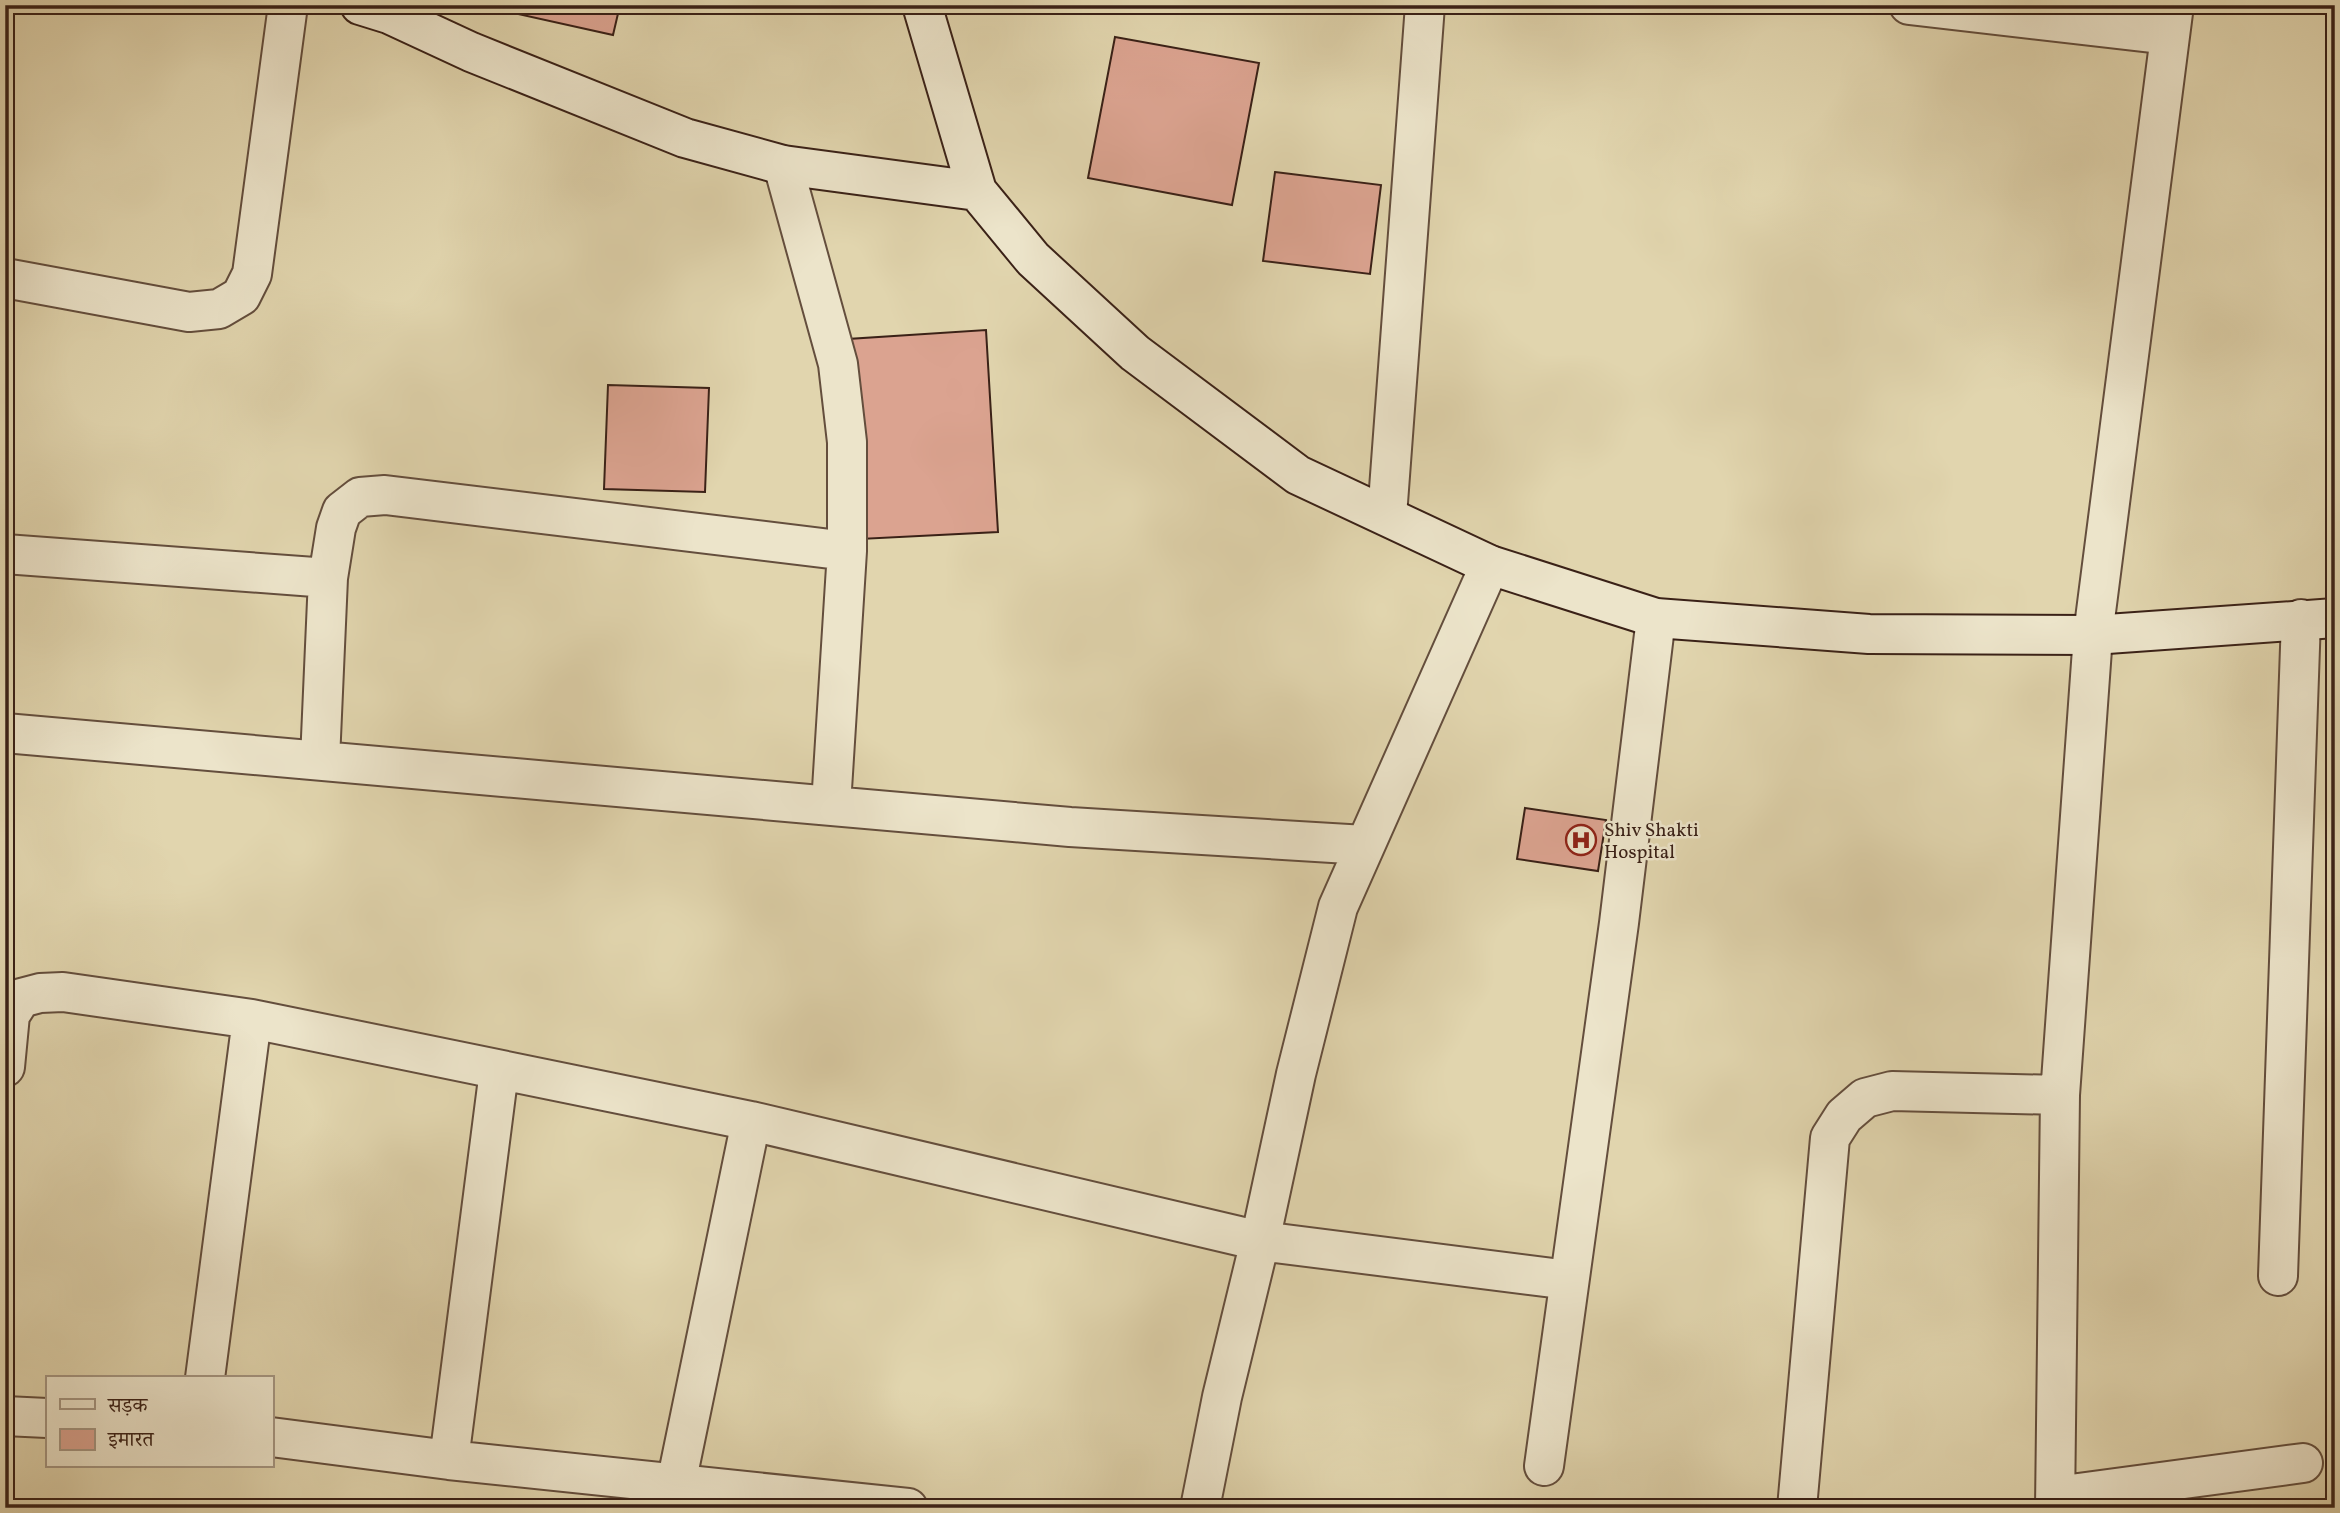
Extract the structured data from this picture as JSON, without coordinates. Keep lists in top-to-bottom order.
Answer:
{
  "places": {
    "hospital": ["Shiv Shakti Hospital"]
  },
  "legend": ["सड़क", "इमारत"]
}
